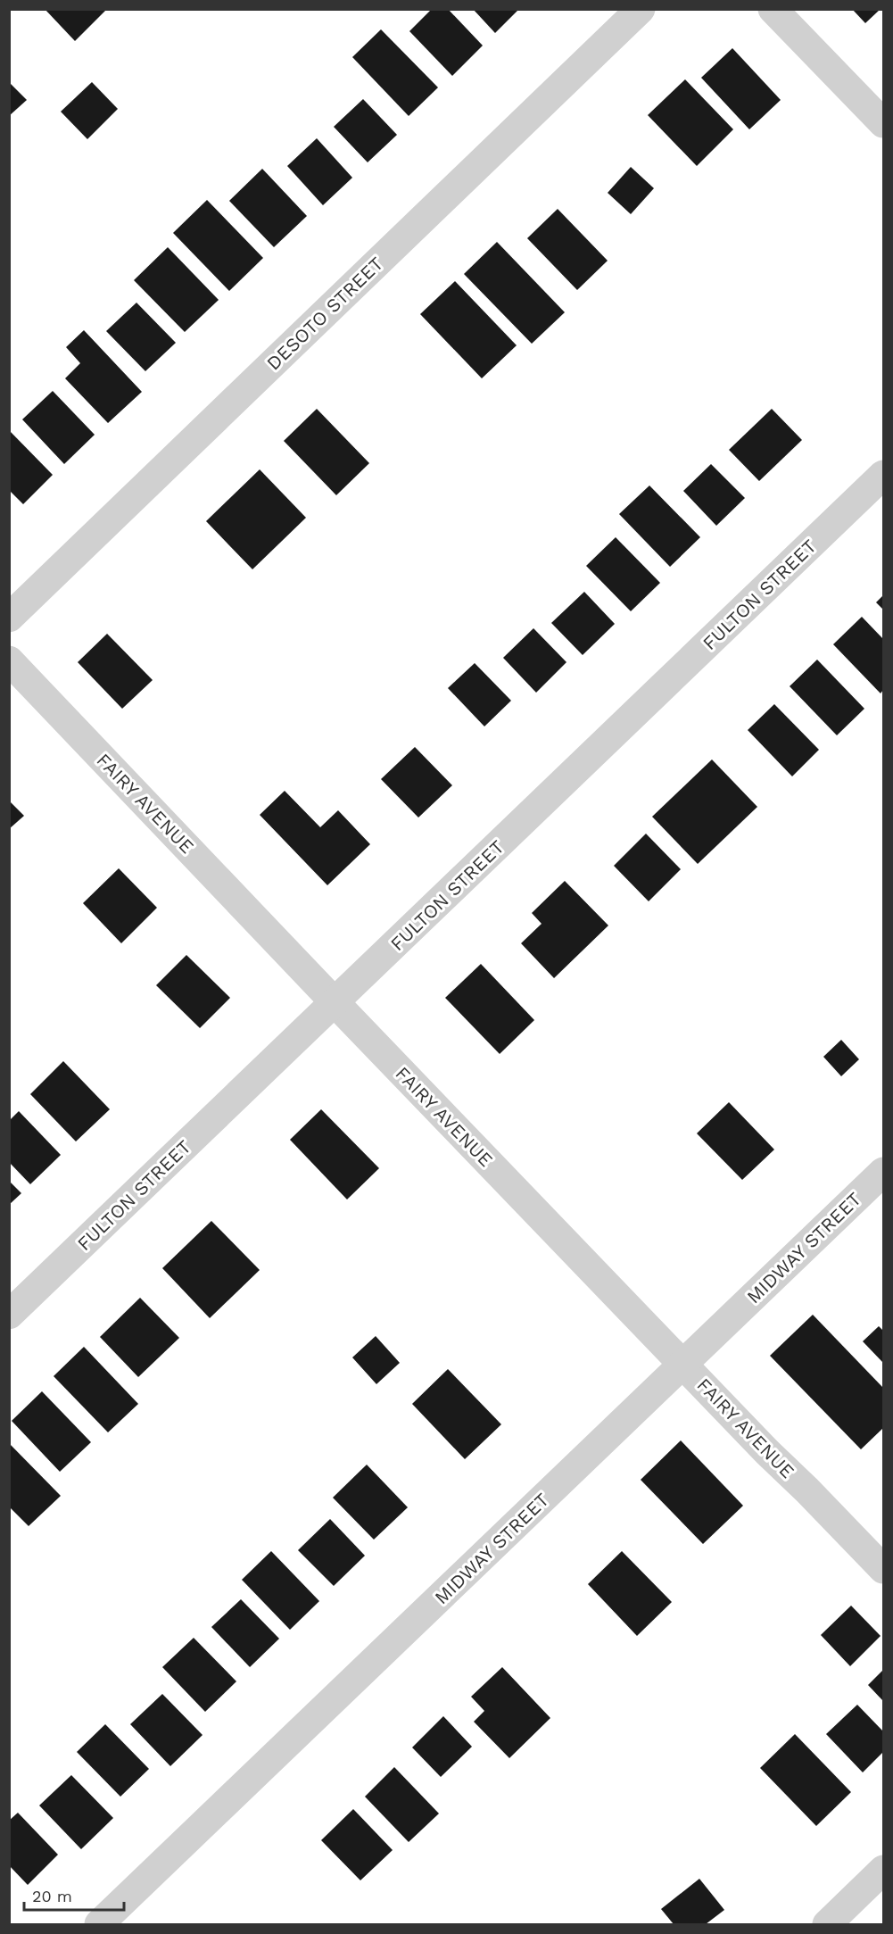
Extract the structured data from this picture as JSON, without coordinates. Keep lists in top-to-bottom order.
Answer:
{
  "streets": {
    "street": [
      "DESOTO STREET",
      "FULTON STREET",
      "FAIRY AVENUE",
      "MIDWAY STREET"
    ]
  },
  "crossings": [
    ["FULTON STREET", "FAIRY AVENUE"],
    ["FAIRY AVENUE", "MIDWAY STREET"]
  ],
  "scale_bar": "20 m"
}
